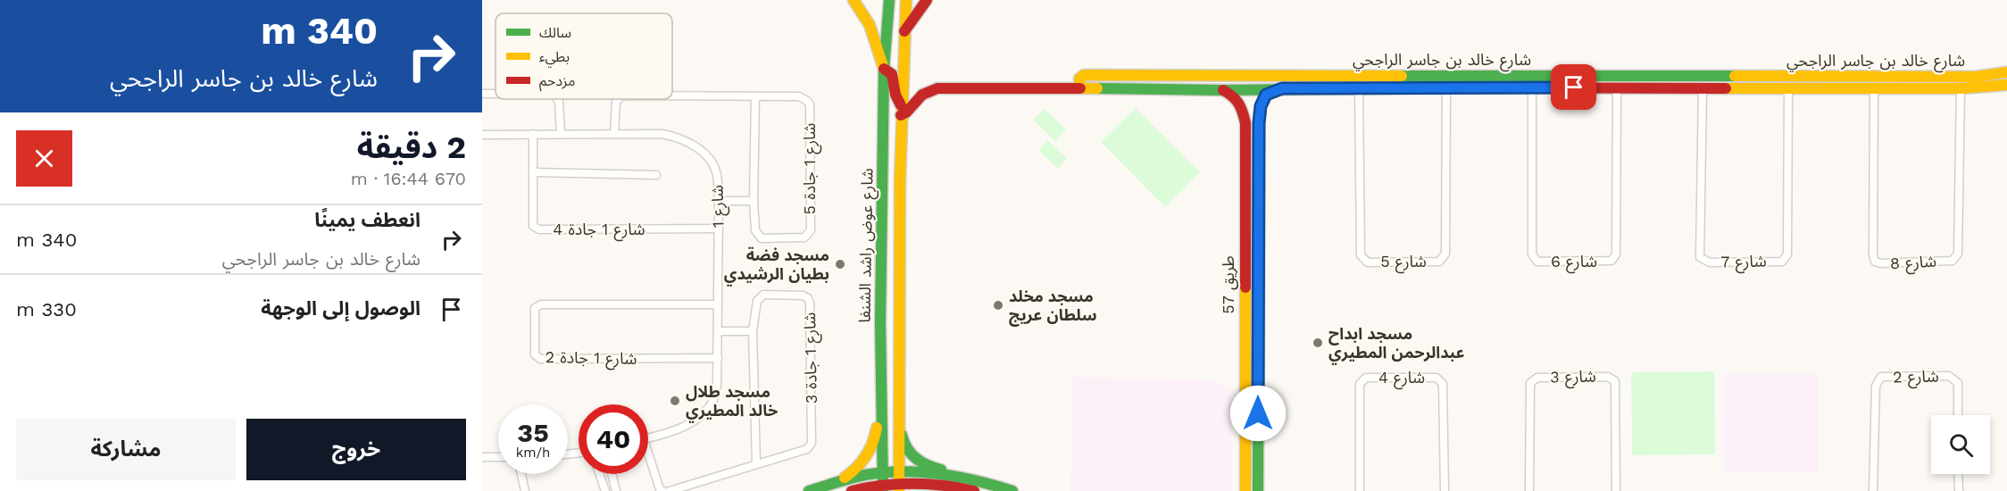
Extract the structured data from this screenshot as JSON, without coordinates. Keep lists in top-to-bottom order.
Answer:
{
  "streets": {
    "street": [
      "شارع خالد بن جاسر الراجحي",
      "شارع 1 جادة 5",
      "شارع 1",
      "شارع 1 جادة 4",
      "شارع عوض راشد الشنفا",
      "شارع 5",
      "شارع 6",
      "شارع 7",
      "شارع 8",
      "طريق 57",
      "شارع 1 جادة 2",
      "شارع 1 جادة 3",
      "شارع 3",
      "شارع 2",
      "شارع 4"
    ]
  },
  "crossings": [
    ["شارع خالد بن جاسر الراجحي", "شارع عوض راشد الشنفا"],
    ["شارع خالد بن جاسر الراجحي", "شارع 5"],
    ["شارع خالد بن جاسر الراجحي", "شارع 6"],
    ["شارع خالد بن جاسر الراجحي", "شارع 7"],
    ["شارع خالد بن جاسر الراجحي", "شارع 8"],
    ["شارع خالد بن جاسر الراجحي", "طريق 57"],
    ["شارع 1 جادة 5", "شارع 1"],
    ["شارع 1", "شارع 1 جادة 4"],
    ["شارع 1", "شارع 1 جادة 2"]
  ],
  "places": [
    "مسجد فضة بطيان الرشيدي",
    "مسجد مخلد سلطان عريج",
    "مسجد ابداح عبدالرحمن المطيري",
    "مسجد طلال خالد المطيري"
  ],
  "legend": ["سالك", "بطيء", "مزدحم"],
  "page": {
    "turn": ["340 m", "شارع خالد بن جاسر الراجحي"],
    "heading": ["2 دقيقة", "670 m · 16:44"],
    "list": [
      {
        "name": "انعطف يمينًا",
        "note": "شارع خالد بن جاسر الراجحي",
        "value": "340 m"
      },
      {
        "name": "الوصول إلى الوجهة",
        "value": "330 m"
      }
    ],
    "speed": "35 km/h",
    "limit": "40",
    "buttons": ["خروج", "مشاركة"]
  }
}
